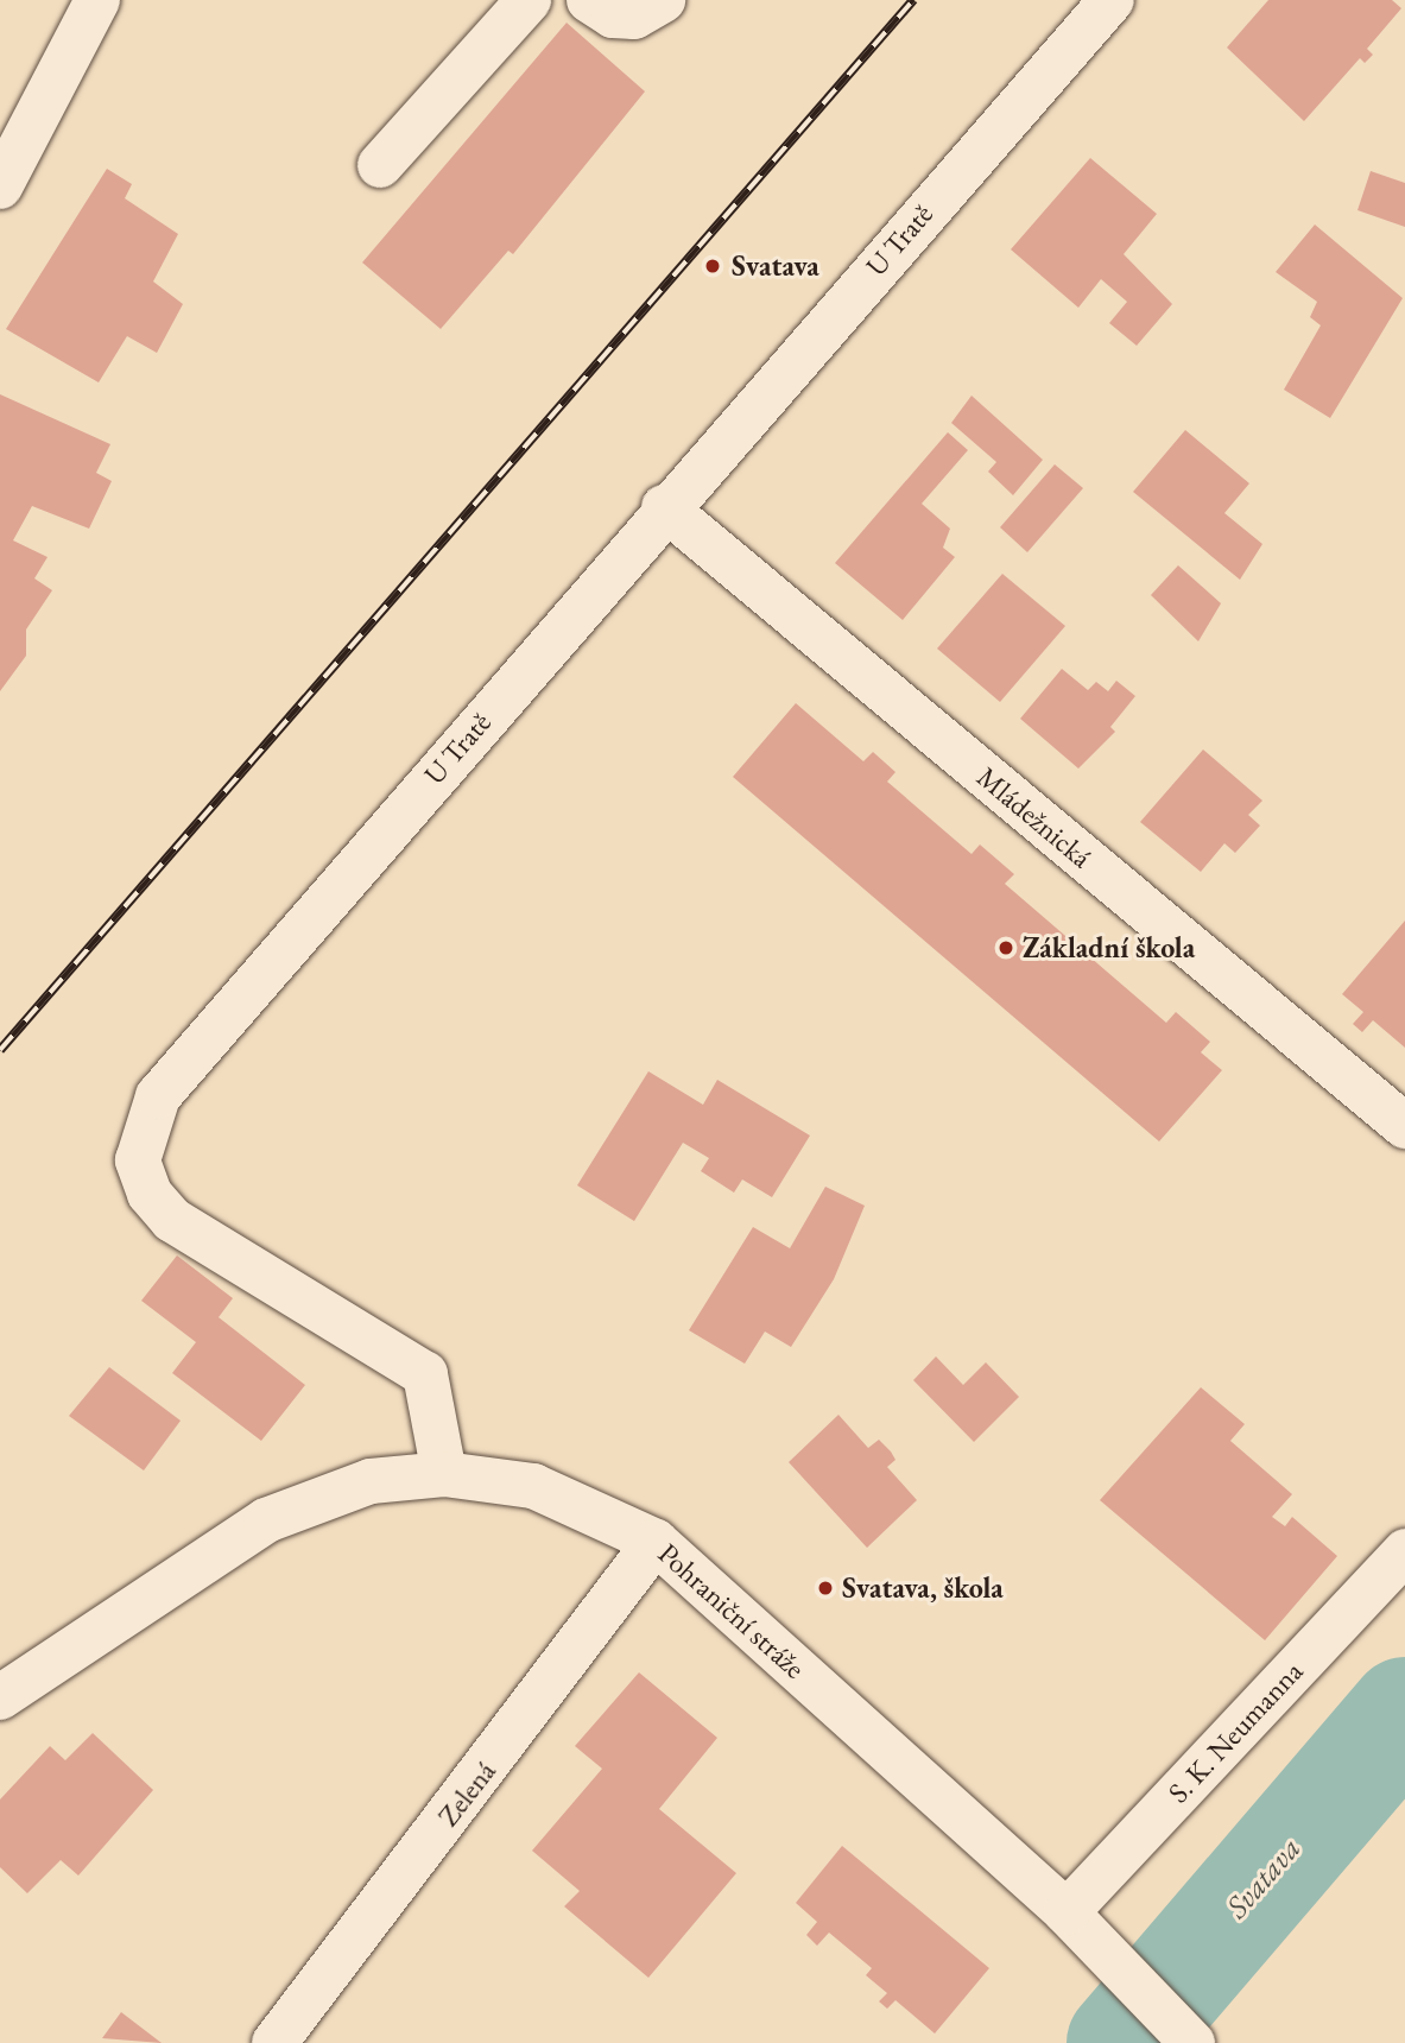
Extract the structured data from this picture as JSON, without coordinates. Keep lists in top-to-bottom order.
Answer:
{
  "streets": {
    "street": [
      "U Tratě",
      "Mládežnická",
      "Pohraniční stráže",
      "S. K. Neumanna",
      "Zelená"
    ]
  },
  "crossings": [
    ["U Tratě", "Mládežnická"],
    ["U Tratě", "Pohraniční stráže"],
    ["Pohraniční stráže", "S. K. Neumanna"],
    ["Pohraniční stráže", "Zelená"]
  ],
  "water": ["Svatava"],
  "places": ["Svatava", "Základní škola", "Svatava, škola"]
}
